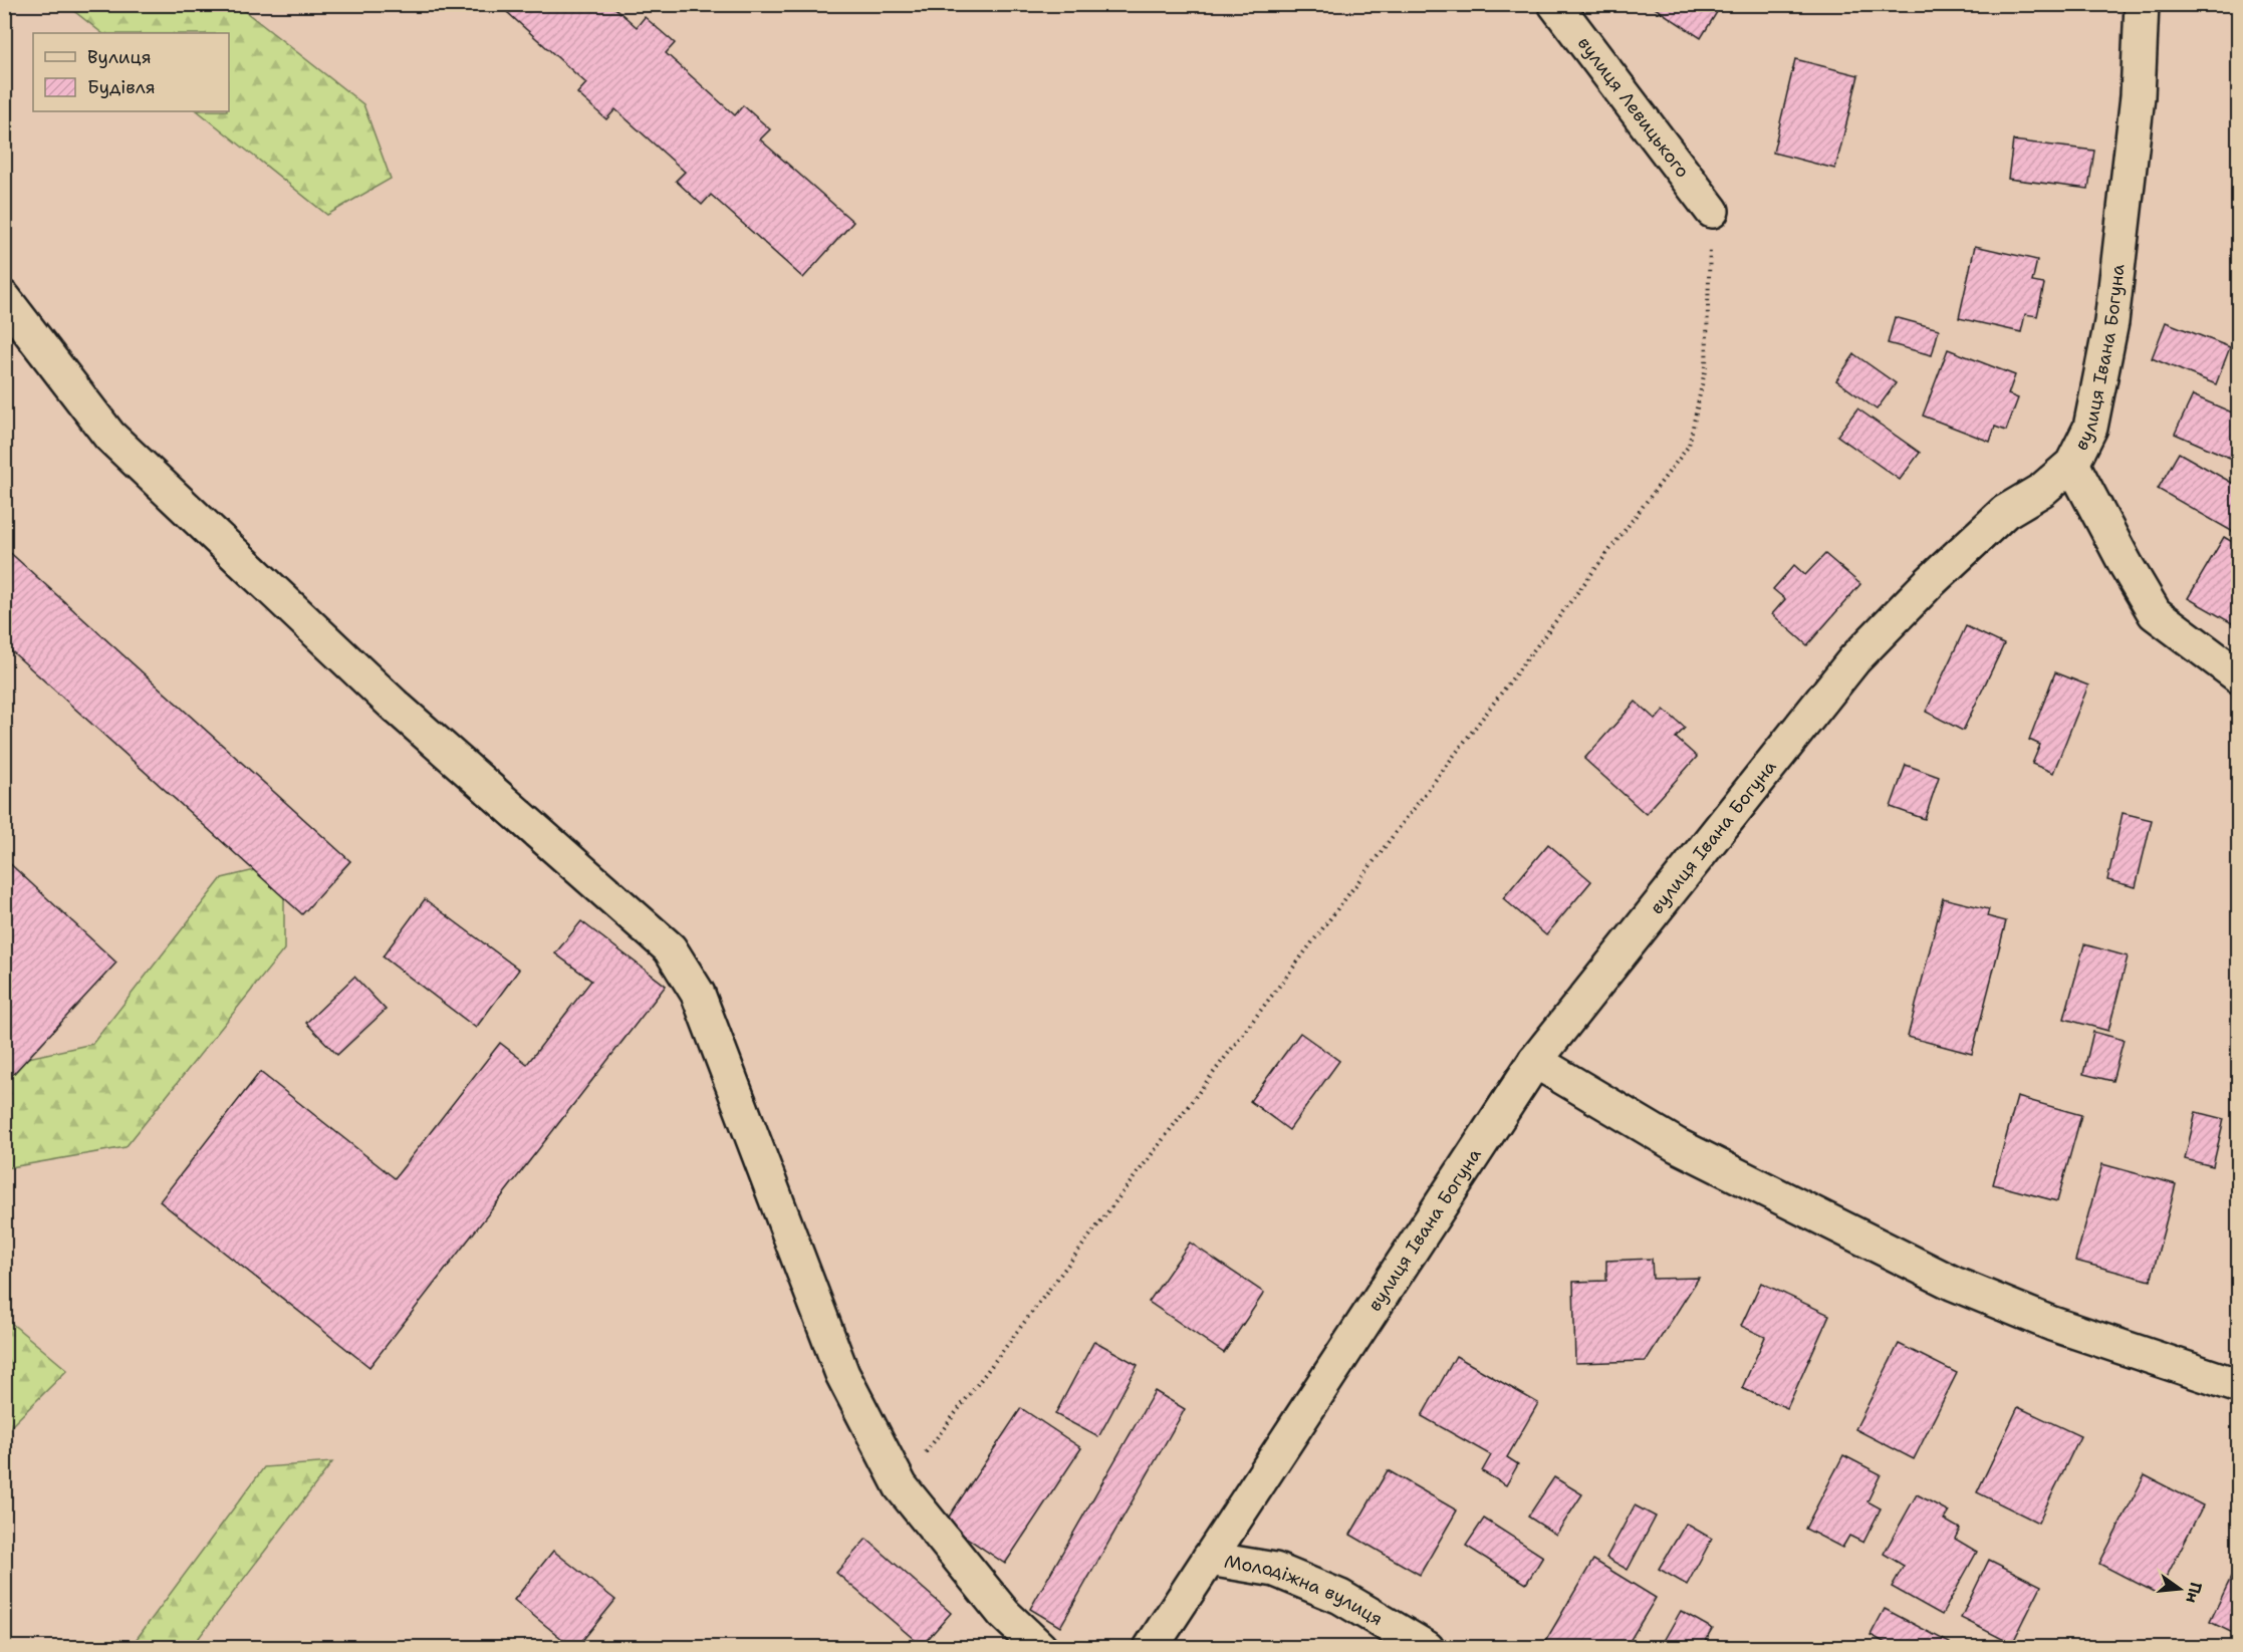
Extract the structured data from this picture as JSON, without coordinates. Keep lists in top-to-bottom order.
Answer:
{
  "streets": {
    "street": ["вулиця Левицького", "вулиця Івана Богуна", "Молодіжна вулиця"]
  },
  "crossings": [
    ["вулиця Івана Богуна", "Молодіжна вулиця"]
  ],
  "legend": ["Вулиця", "Будівля"],
  "north": "right"
}
